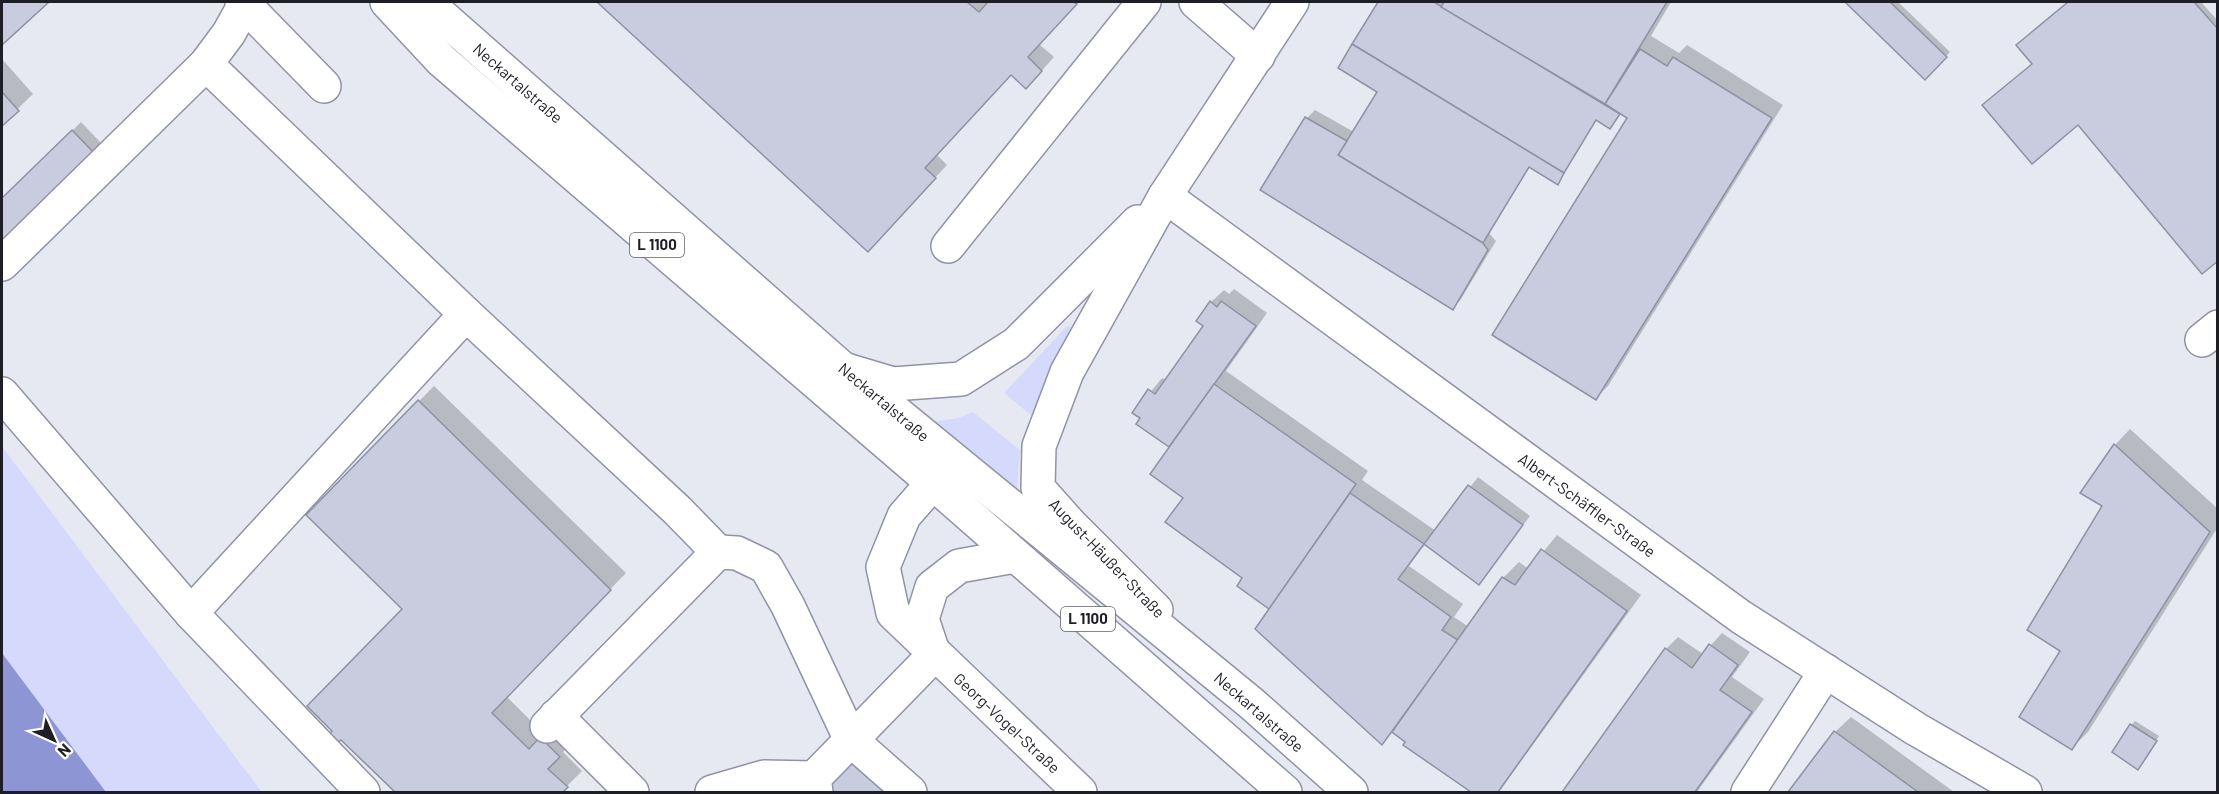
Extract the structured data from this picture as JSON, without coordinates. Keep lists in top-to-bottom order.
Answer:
{
  "streets": {
    "street": [
      "Neckartalstraße",
      "L 1100",
      "Albert-Schäffler-Straße",
      "August-Häußer-Straße",
      "Georg-Vogel-Straße"
    ]
  },
  "crossings": [
    ["Neckartalstraße", "August-Häußer-Straße"],
    ["Neckartalstraße", "Georg-Vogel-Straße"],
    ["Albert-Schäffler-Straße", "August-Häußer-Straße"]
  ],
  "north": "bottom right"
}
